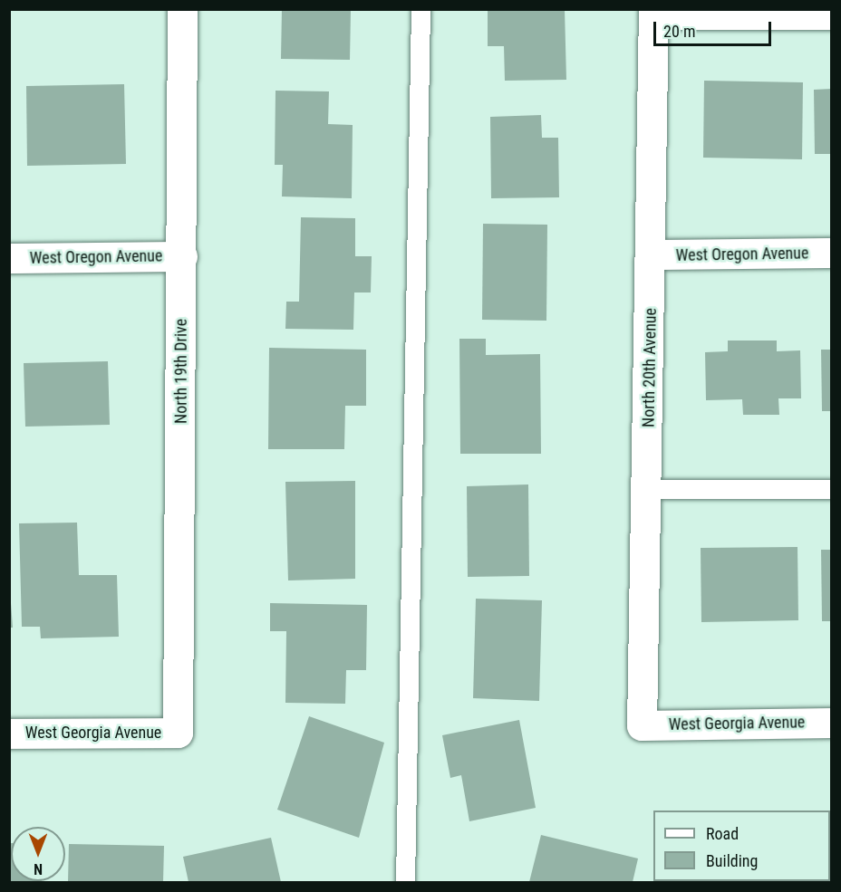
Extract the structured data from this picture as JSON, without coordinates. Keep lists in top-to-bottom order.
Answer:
{
  "streets": {
    "street": [
      "West Oregon Avenue",
      "North 20th Avenue",
      "North 19th Drive",
      "West Georgia Avenue"
    ]
  },
  "crossings": [
    ["West Oregon Avenue", "North 20th Avenue"],
    ["West Oregon Avenue", "North 19th Drive"],
    ["North 20th Avenue", "West Georgia Avenue"],
    ["North 19th Drive", "West Georgia Avenue"]
  ],
  "legend": ["Road", "Building"],
  "scale_bar": "20 m",
  "north": "bottom"
}
